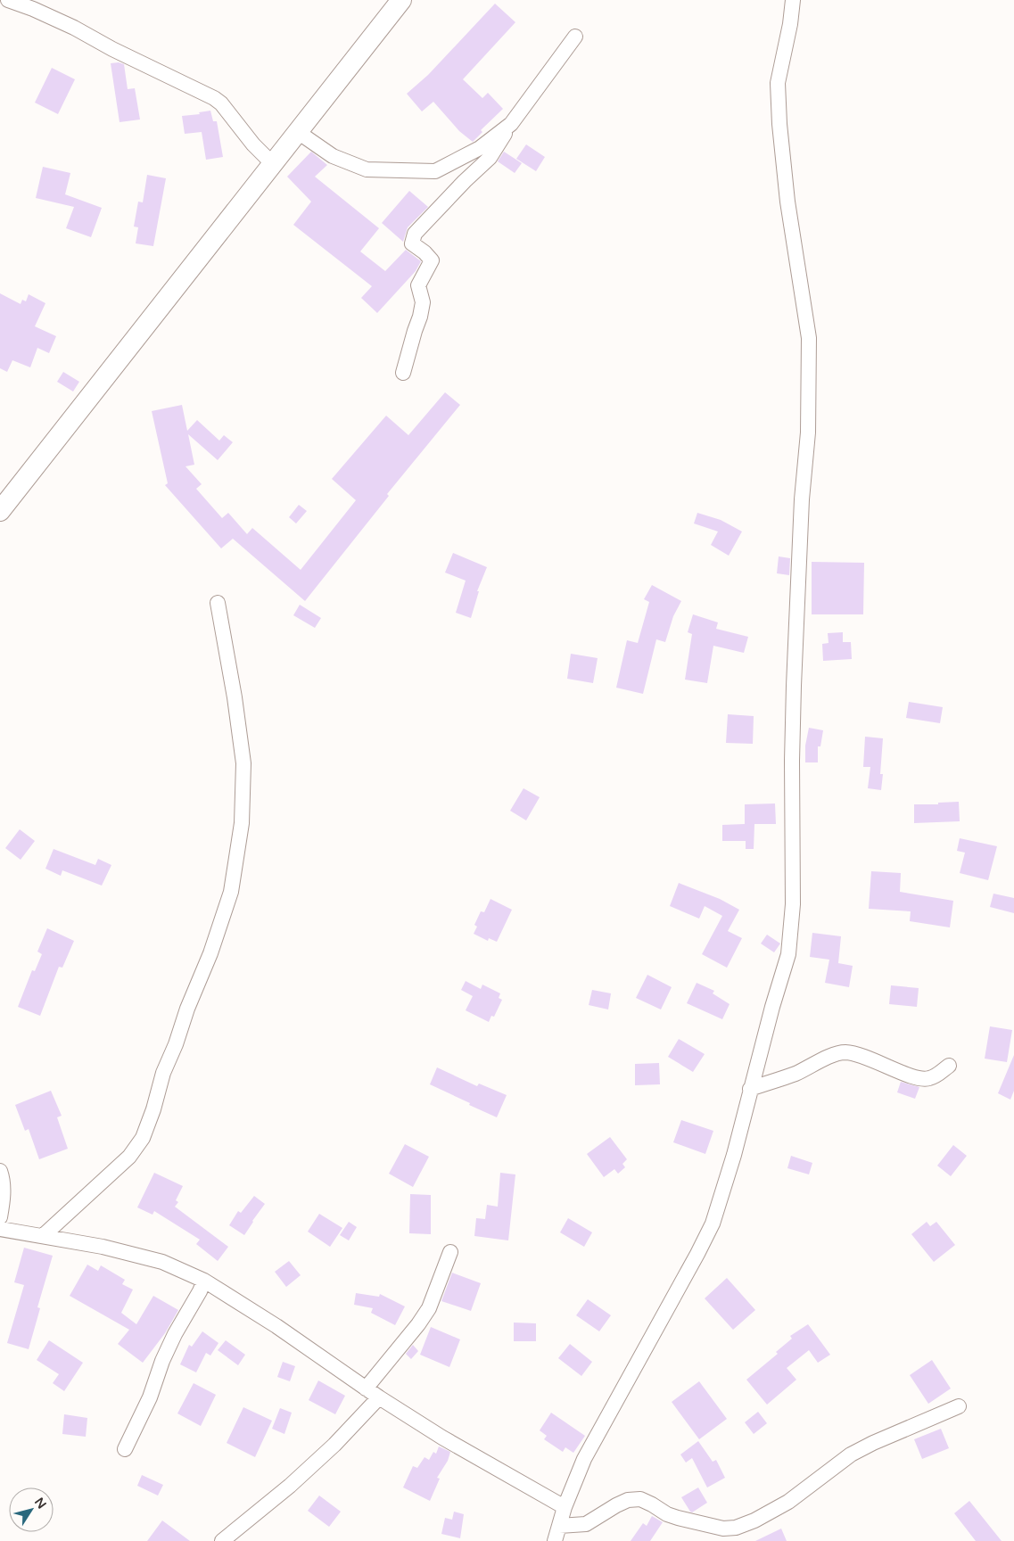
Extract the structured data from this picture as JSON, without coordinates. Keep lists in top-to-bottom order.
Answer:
{
  "north": "top right"
}
